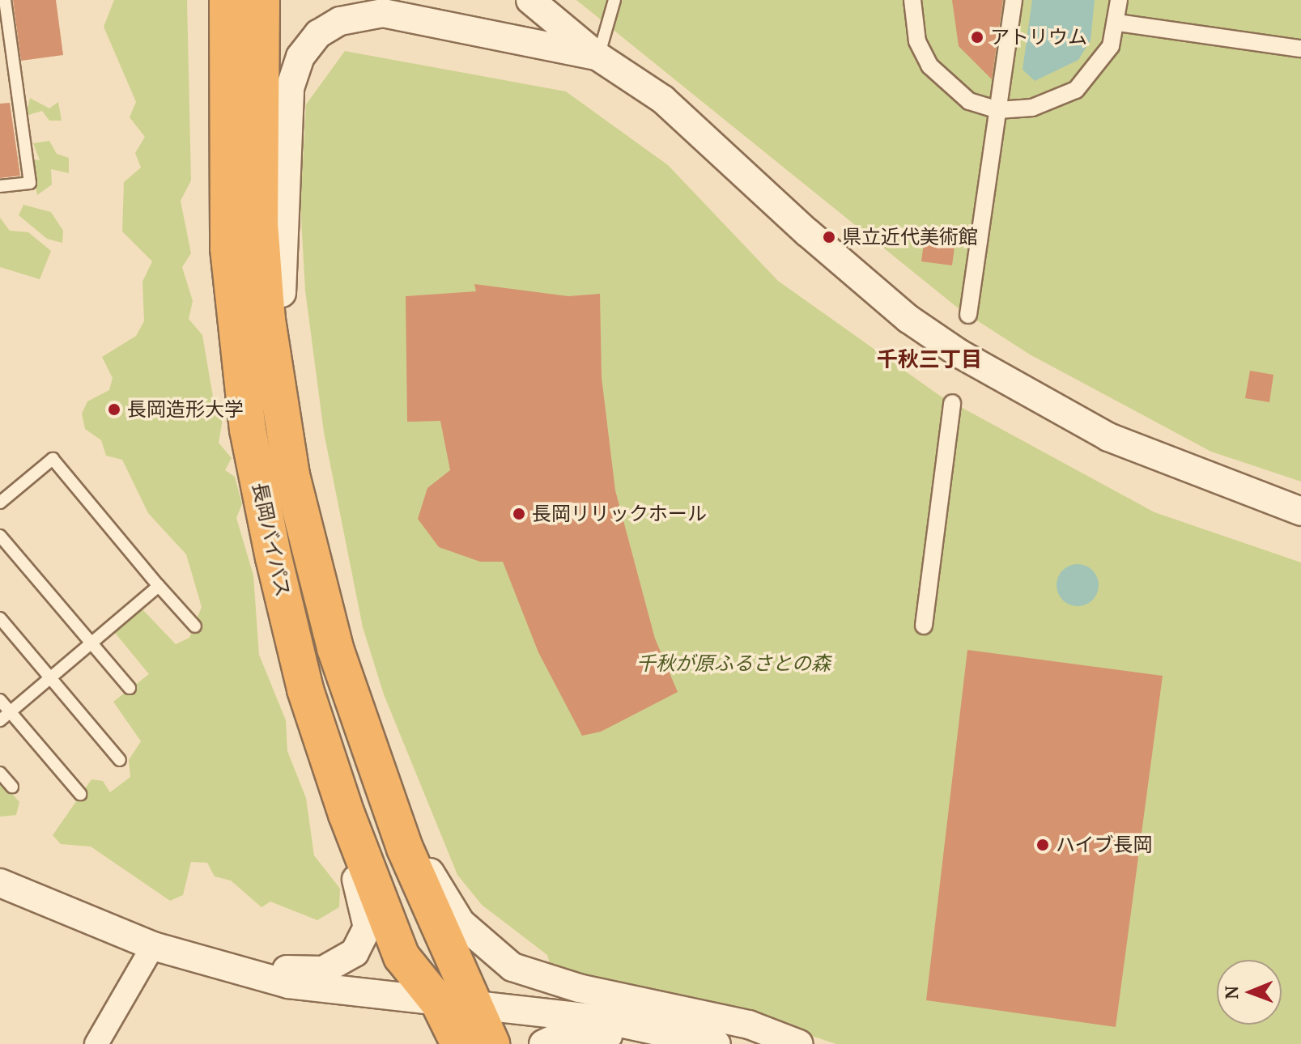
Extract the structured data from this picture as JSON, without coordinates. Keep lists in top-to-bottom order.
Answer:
{
  "streets": {
    "highway": ["長岡バイパス"]
  },
  "districts": ["千秋三丁目"],
  "parks": ["千秋が原ふるさとの森"],
  "places": [
    "アトリウム",
    "県立近代美術館",
    "長岡造形大学",
    "長岡リリックホール",
    "ハイブ長岡"
  ],
  "north": "left"
}
